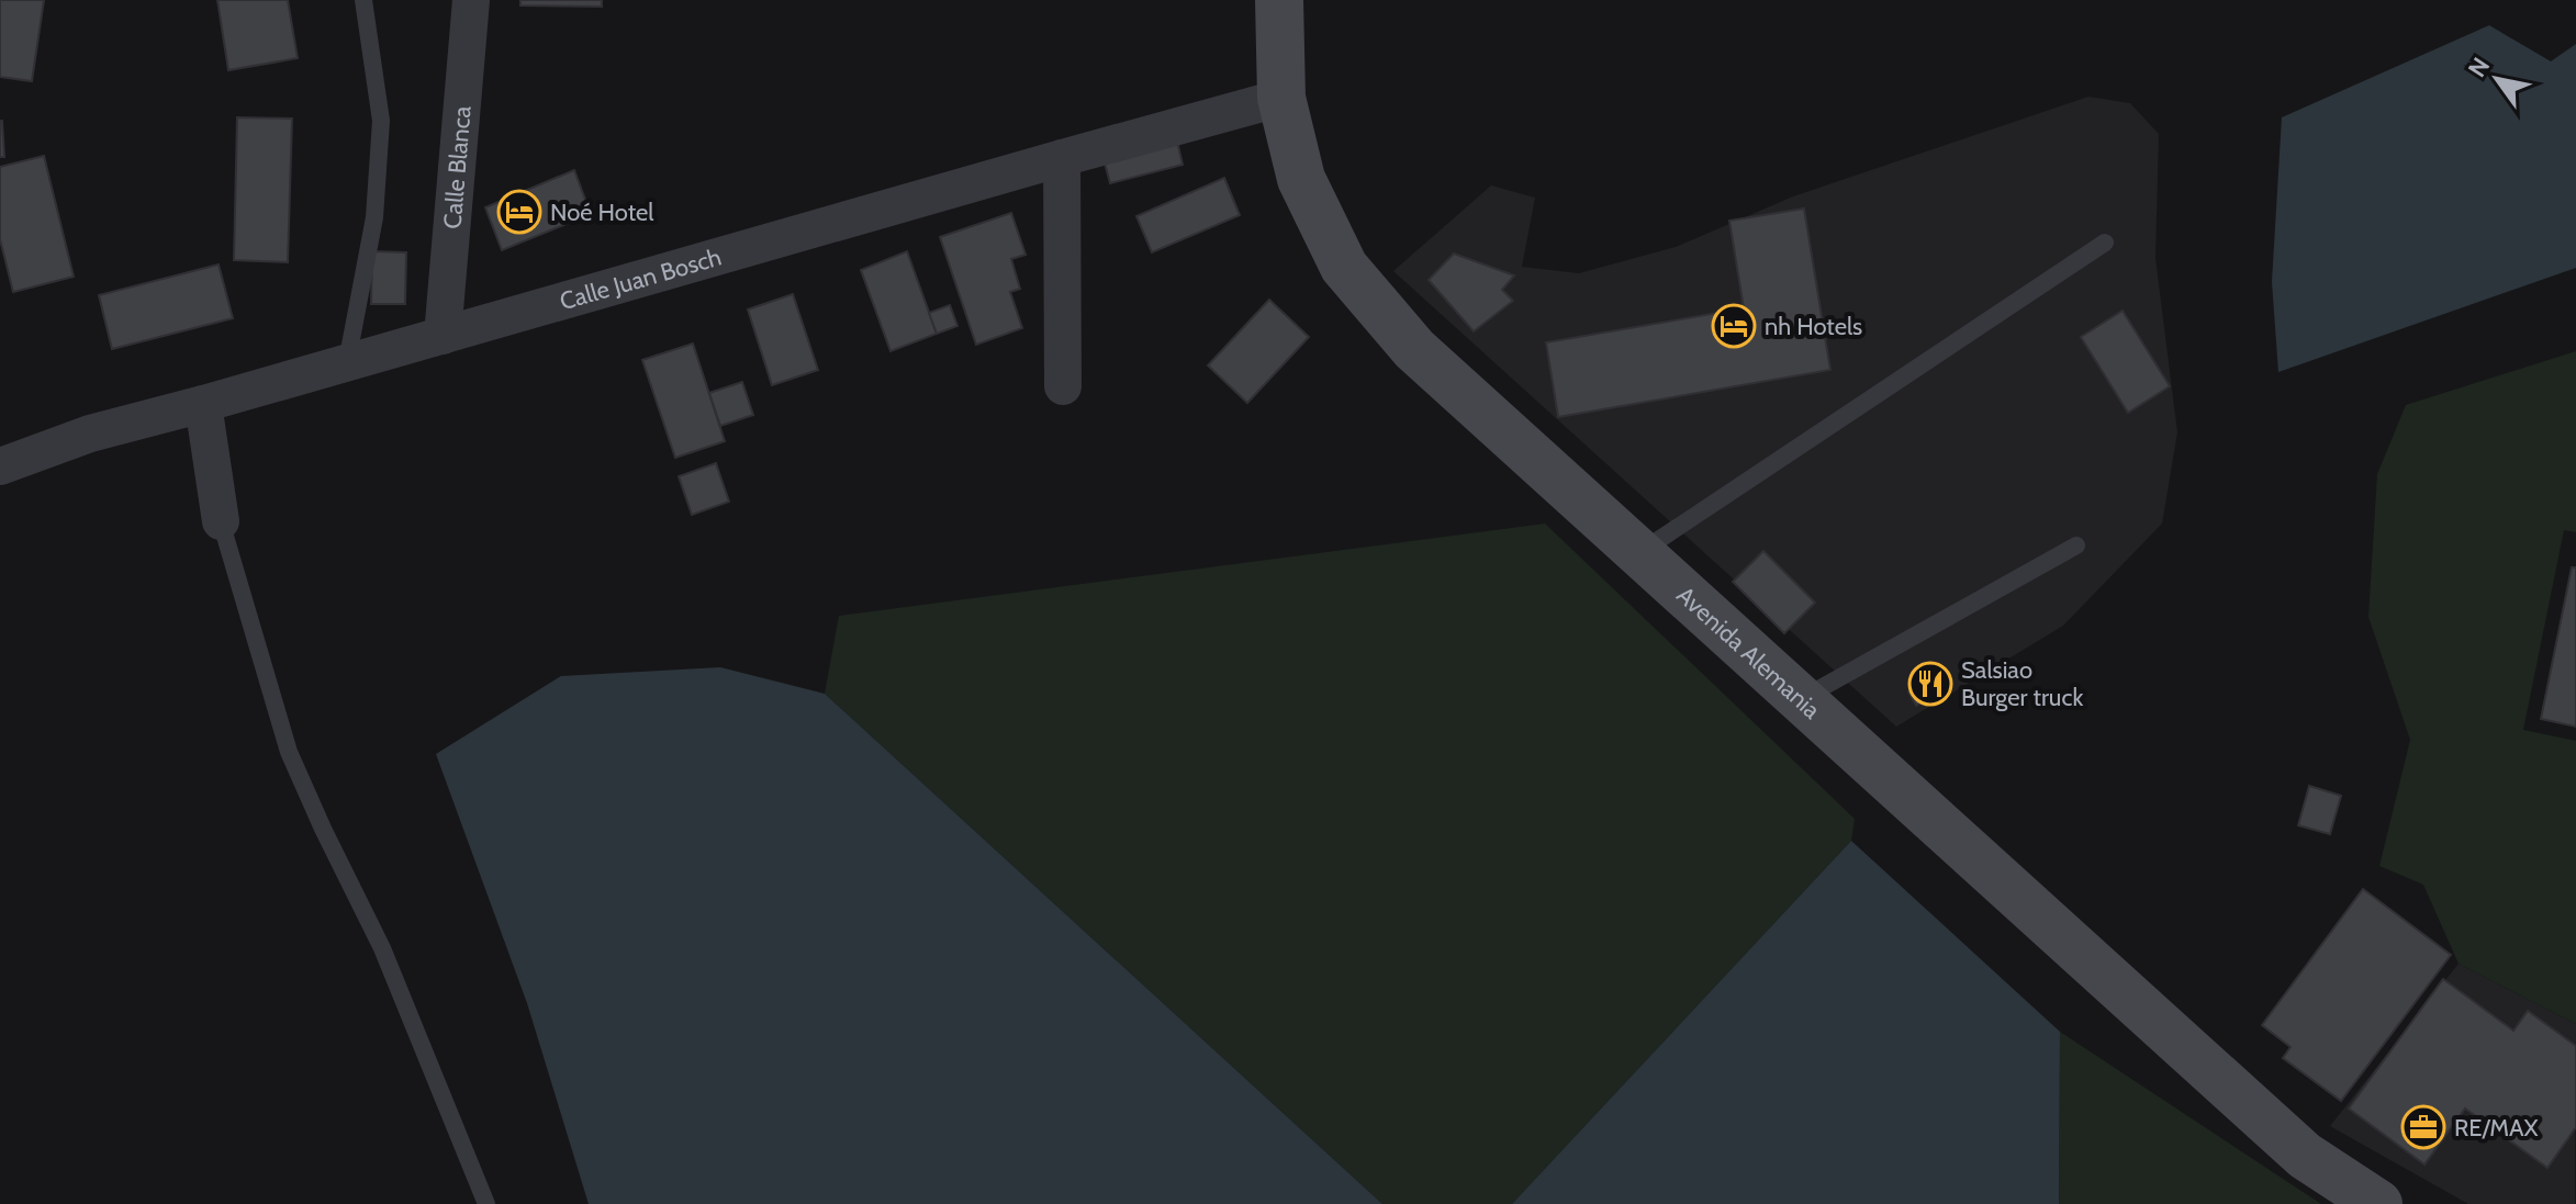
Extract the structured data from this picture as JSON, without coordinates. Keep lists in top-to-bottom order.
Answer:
{
  "streets": {
    "street": ["Calle Blanca", "Calle Juan Bosch", "Avenida Alemania"]
  },
  "crossings": [
    ["Calle Blanca", "Calle Juan Bosch"],
    ["Calle Juan Bosch", "Avenida Alemania"]
  ],
  "places": {
    "hotel": ["Noé Hotel", "nh Hotels"],
    "restaurant": ["Salsiao Burger truck"],
    "office": ["RE/MAX"]
  },
  "north": "top left"
}
